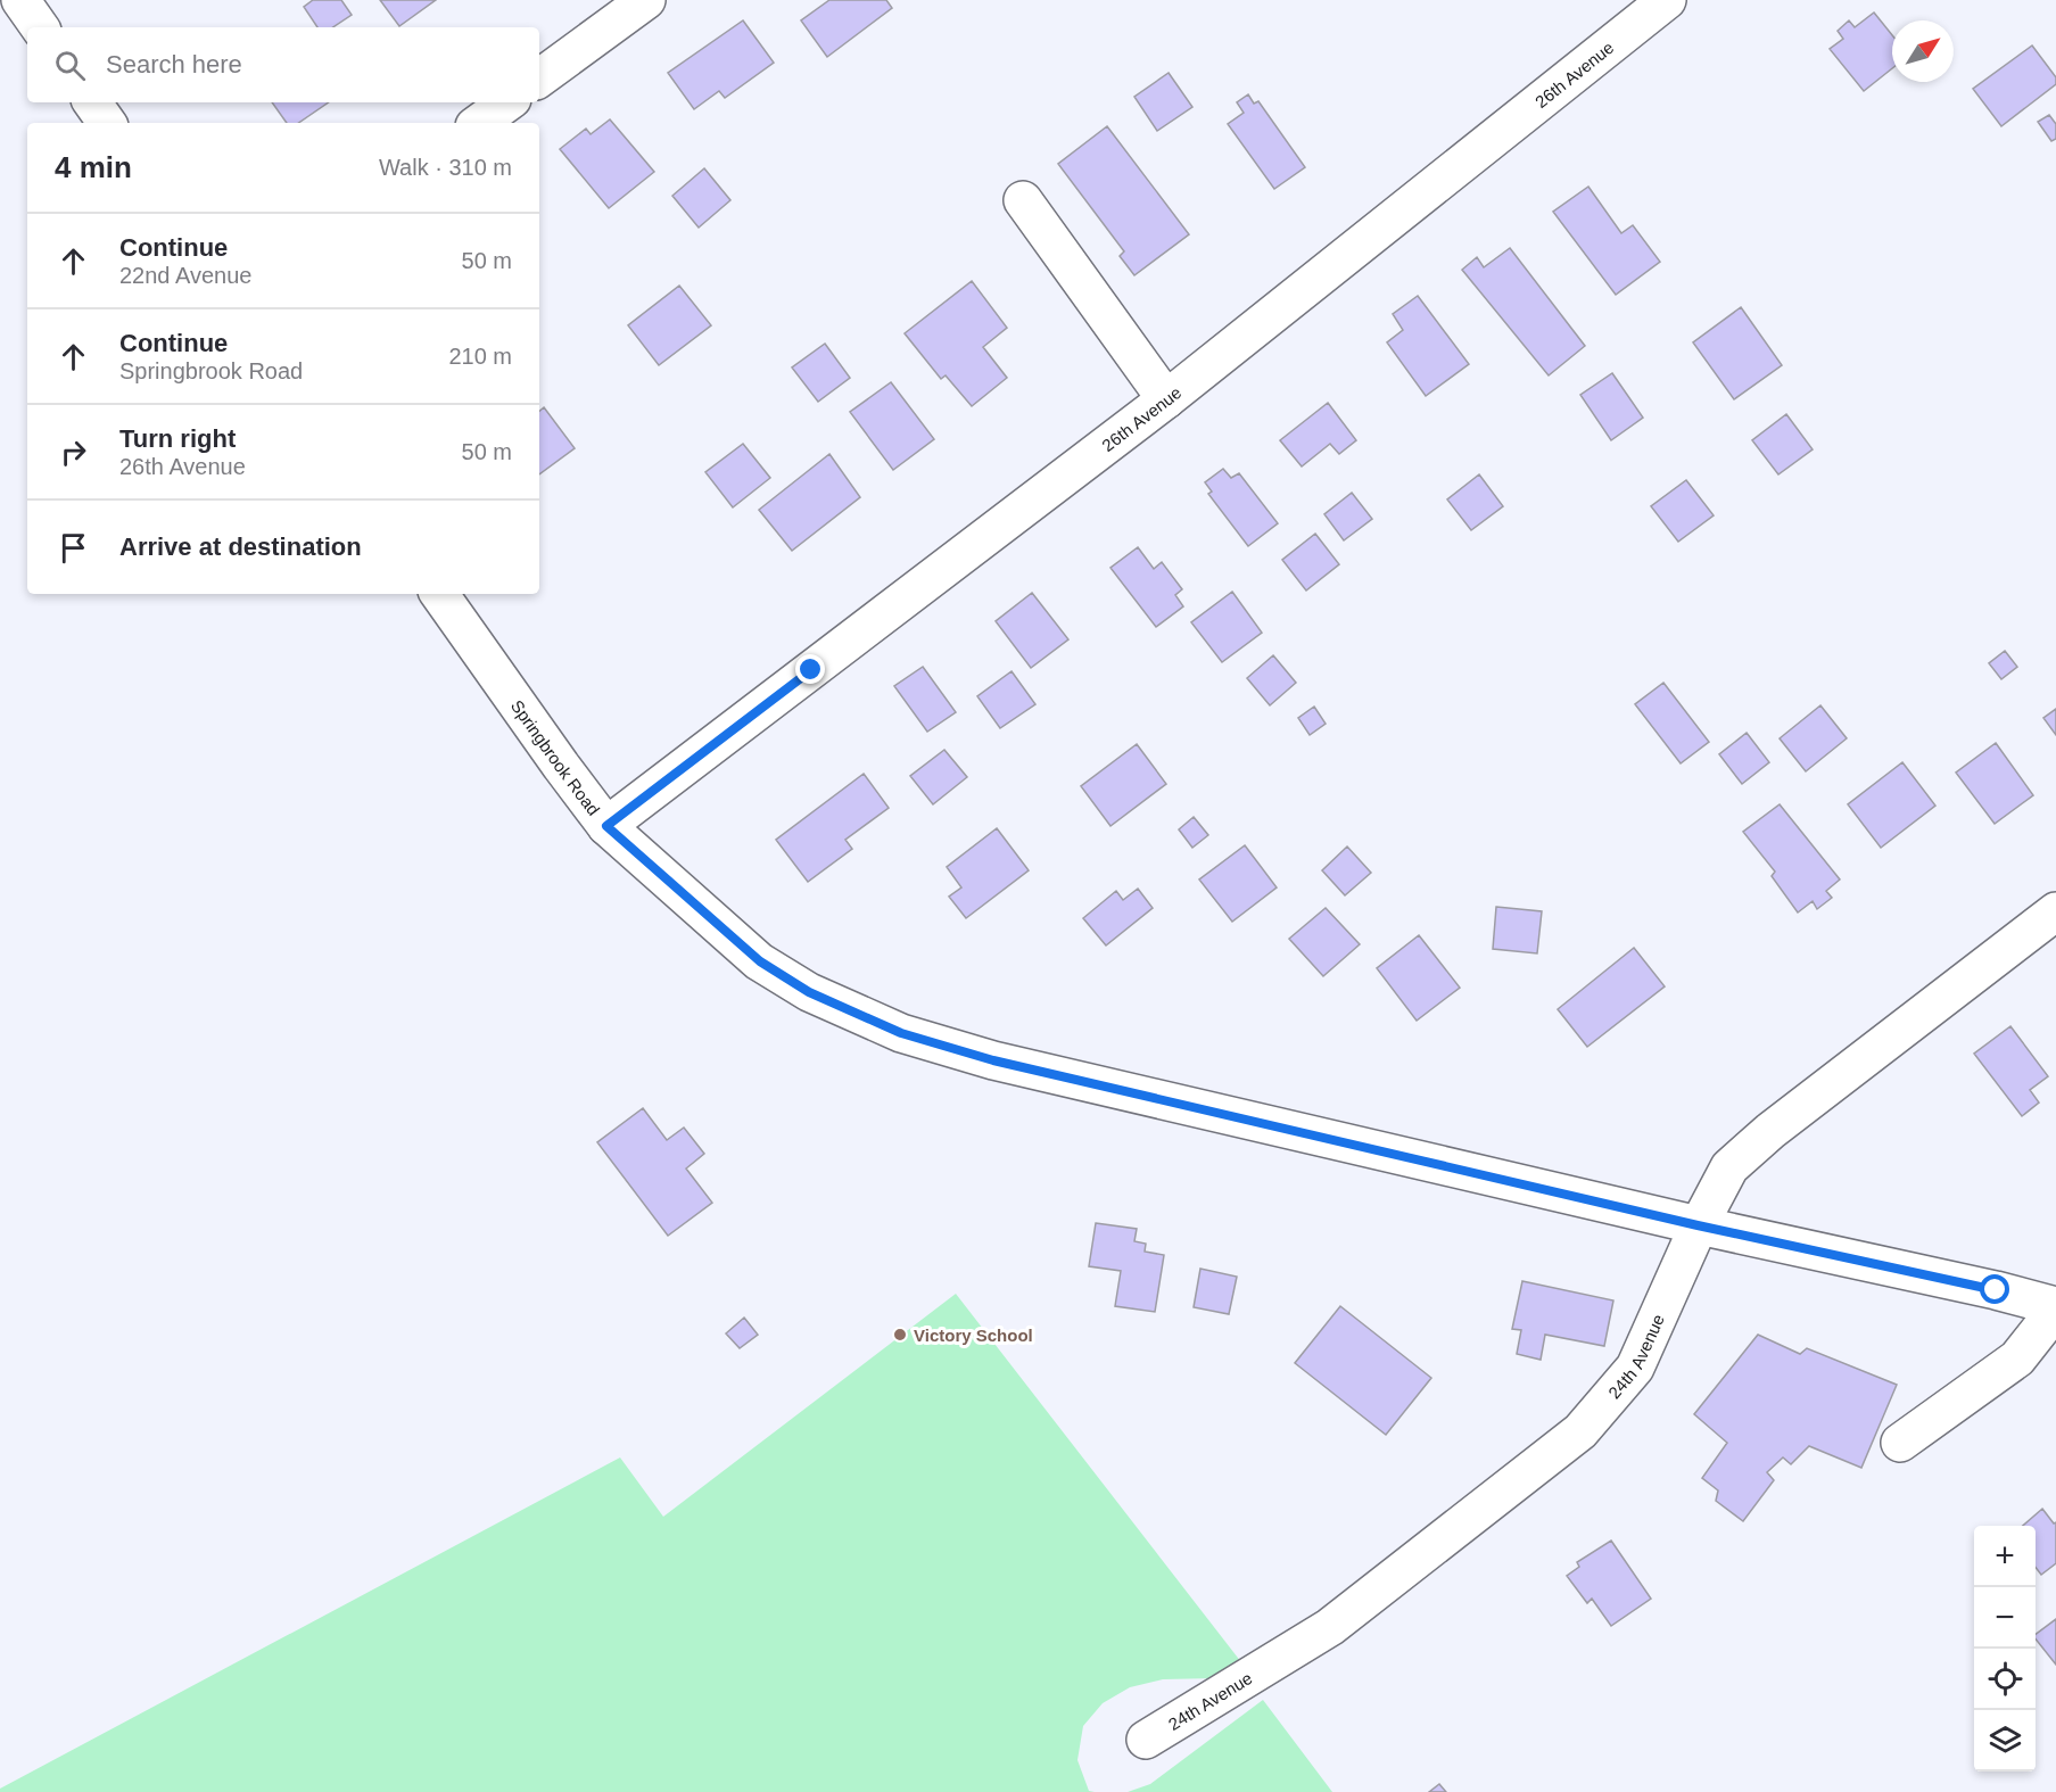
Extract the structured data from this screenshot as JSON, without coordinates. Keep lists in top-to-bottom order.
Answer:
{
  "streets": {
    "street": ["26th Avenue", "Springbrook Road", "24th Avenue"]
  },
  "crossings": [
    ["26th Avenue", "Springbrook Road"],
    ["Springbrook Road", "24th Avenue"]
  ],
  "places": ["Victory School"],
  "north": "top right",
  "page": {
    "search": "Search here",
    "heading": ["4 min", "Walk · 310 m"],
    "list": [
      ["Continue", "22nd Avenue", "50 m"],
      ["Continue", "Springbrook Road", "210 m"],
      ["Turn right", "26th Avenue", "50 m"],
      "Arrive at destination"
    ],
    "map_buttons": ["+", "−"]
  }
}
